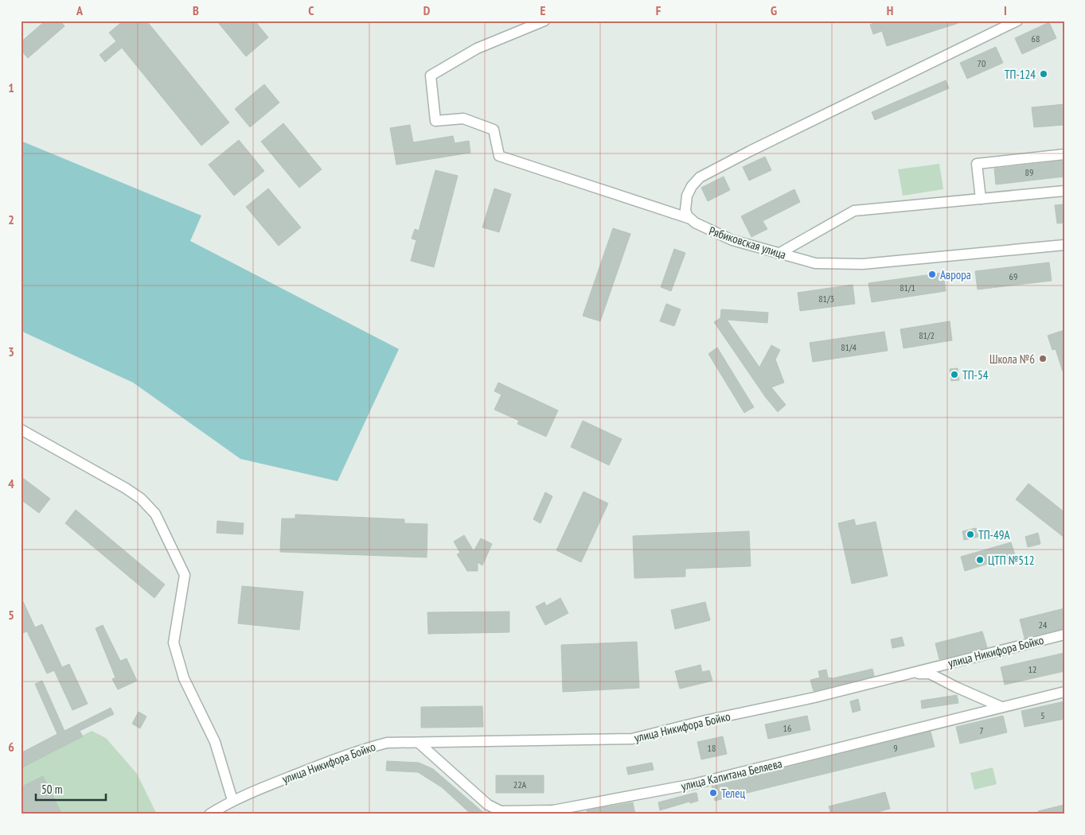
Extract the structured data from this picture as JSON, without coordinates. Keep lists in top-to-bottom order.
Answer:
{
  "streets": {
    "street": ["Рябиковская улица", "улица Никифора Бойко", "улица Капитана Беляева"]
  },
  "crossings": [
    ["улица Никифора Бойко", "улица Капитана Беляева"]
  ],
  "places": [
    "ТП-124",
    "Аврора",
    "Школа №6",
    "ТП-54",
    "ТП-49А",
    "ЦТП №512",
    "Телец"
  ],
  "house_numbers": [
    "68",
    "70",
    "89",
    "69",
    "81/1",
    "81/3",
    "81/2",
    "81/4",
    "24",
    "12",
    "5",
    "16",
    "7",
    "18",
    "9",
    "22А"
  ],
  "scale_bar": "50 m",
  "grid": {
    "columns": [
      "A",
      "B",
      "C",
      "D",
      "E",
      "F",
      "G",
      "H",
      "I"
    ],
    "rows": [
      "1",
      "2",
      "3",
      "4",
      "5",
      "6"
    ]
  }
}
